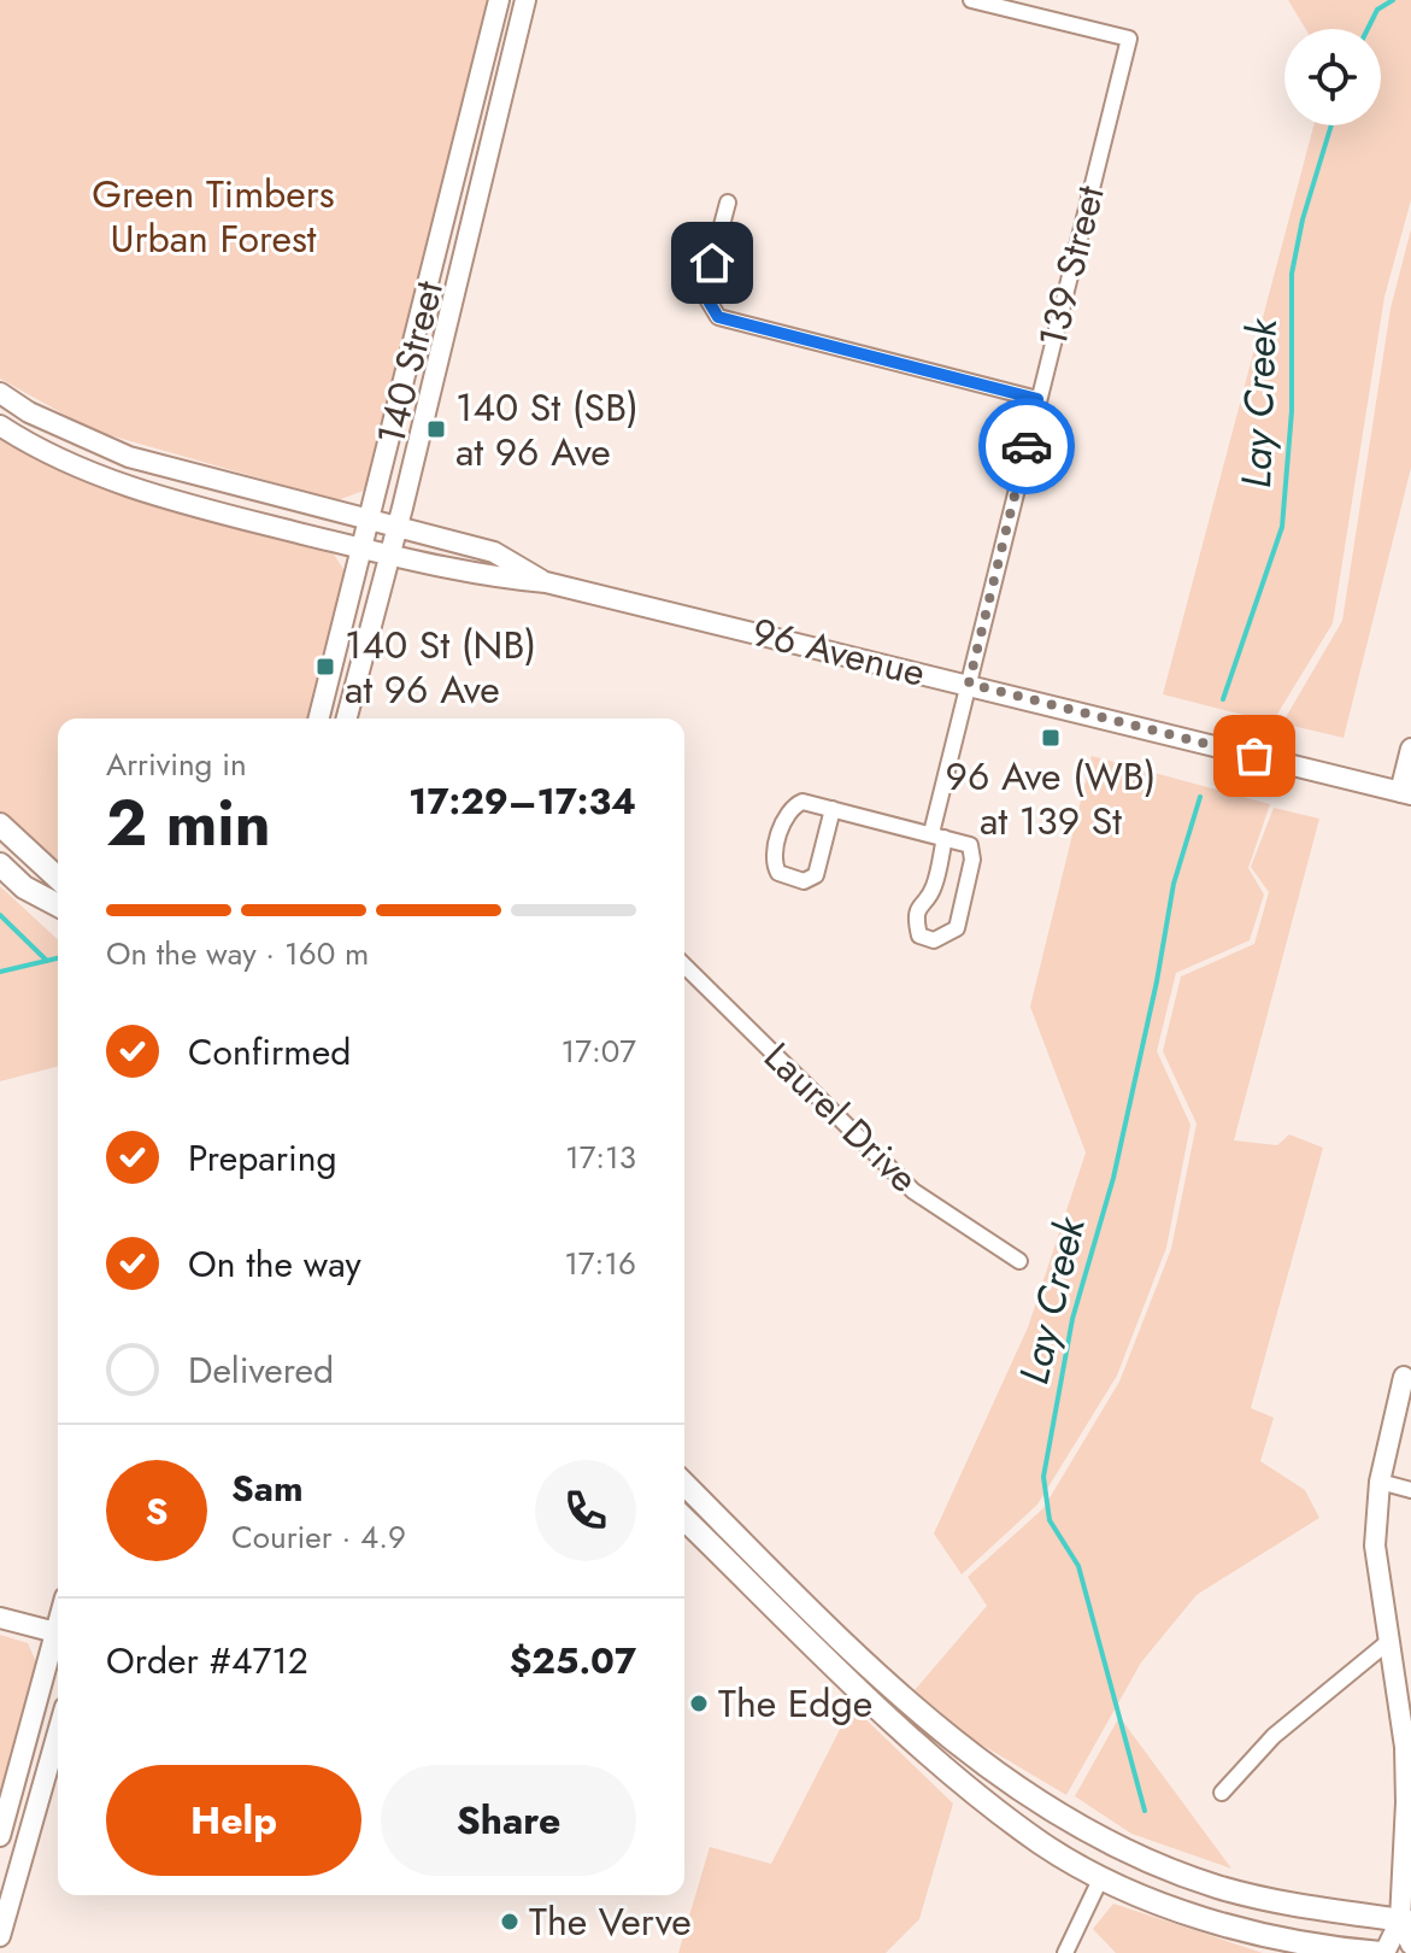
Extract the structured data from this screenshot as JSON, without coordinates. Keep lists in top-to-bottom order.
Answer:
{
  "streets": {
    "main road": ["140 Street", "96 Avenue"],
    "street": ["139 Street", "Laurel Drive"]
  },
  "crossings": [
    ["139 Street", "96 Avenue"],
    ["140 Street", "96 Avenue"]
  ],
  "water": ["Lay Creek"],
  "parks": ["Green Timbers Urban Forest"],
  "places": {
    "transit": ["140 St (SB) at 96 Ave", "140 St (NB) at 96 Ave", "96 Ave (WB) at 139 St"],
    "other": ["The Edge", "The Verve"]
  },
  "page": {
    "heading": ["2 min", "Arriving in", "17:29–17:34"],
    "panel": [
      "Sam",
      "Courier · 4.9",
      "Order #4712",
      "$25.07"
    ],
    "bar": "On the way · 160 m",
    "list": [
      ["Confirmed", "17:07"],
      ["Preparing", "17:13"],
      ["On the way", "17:16"],
      "Delivered"
    ],
    "round": "S",
    "buttons": ["Help", "Share"]
  }
}
